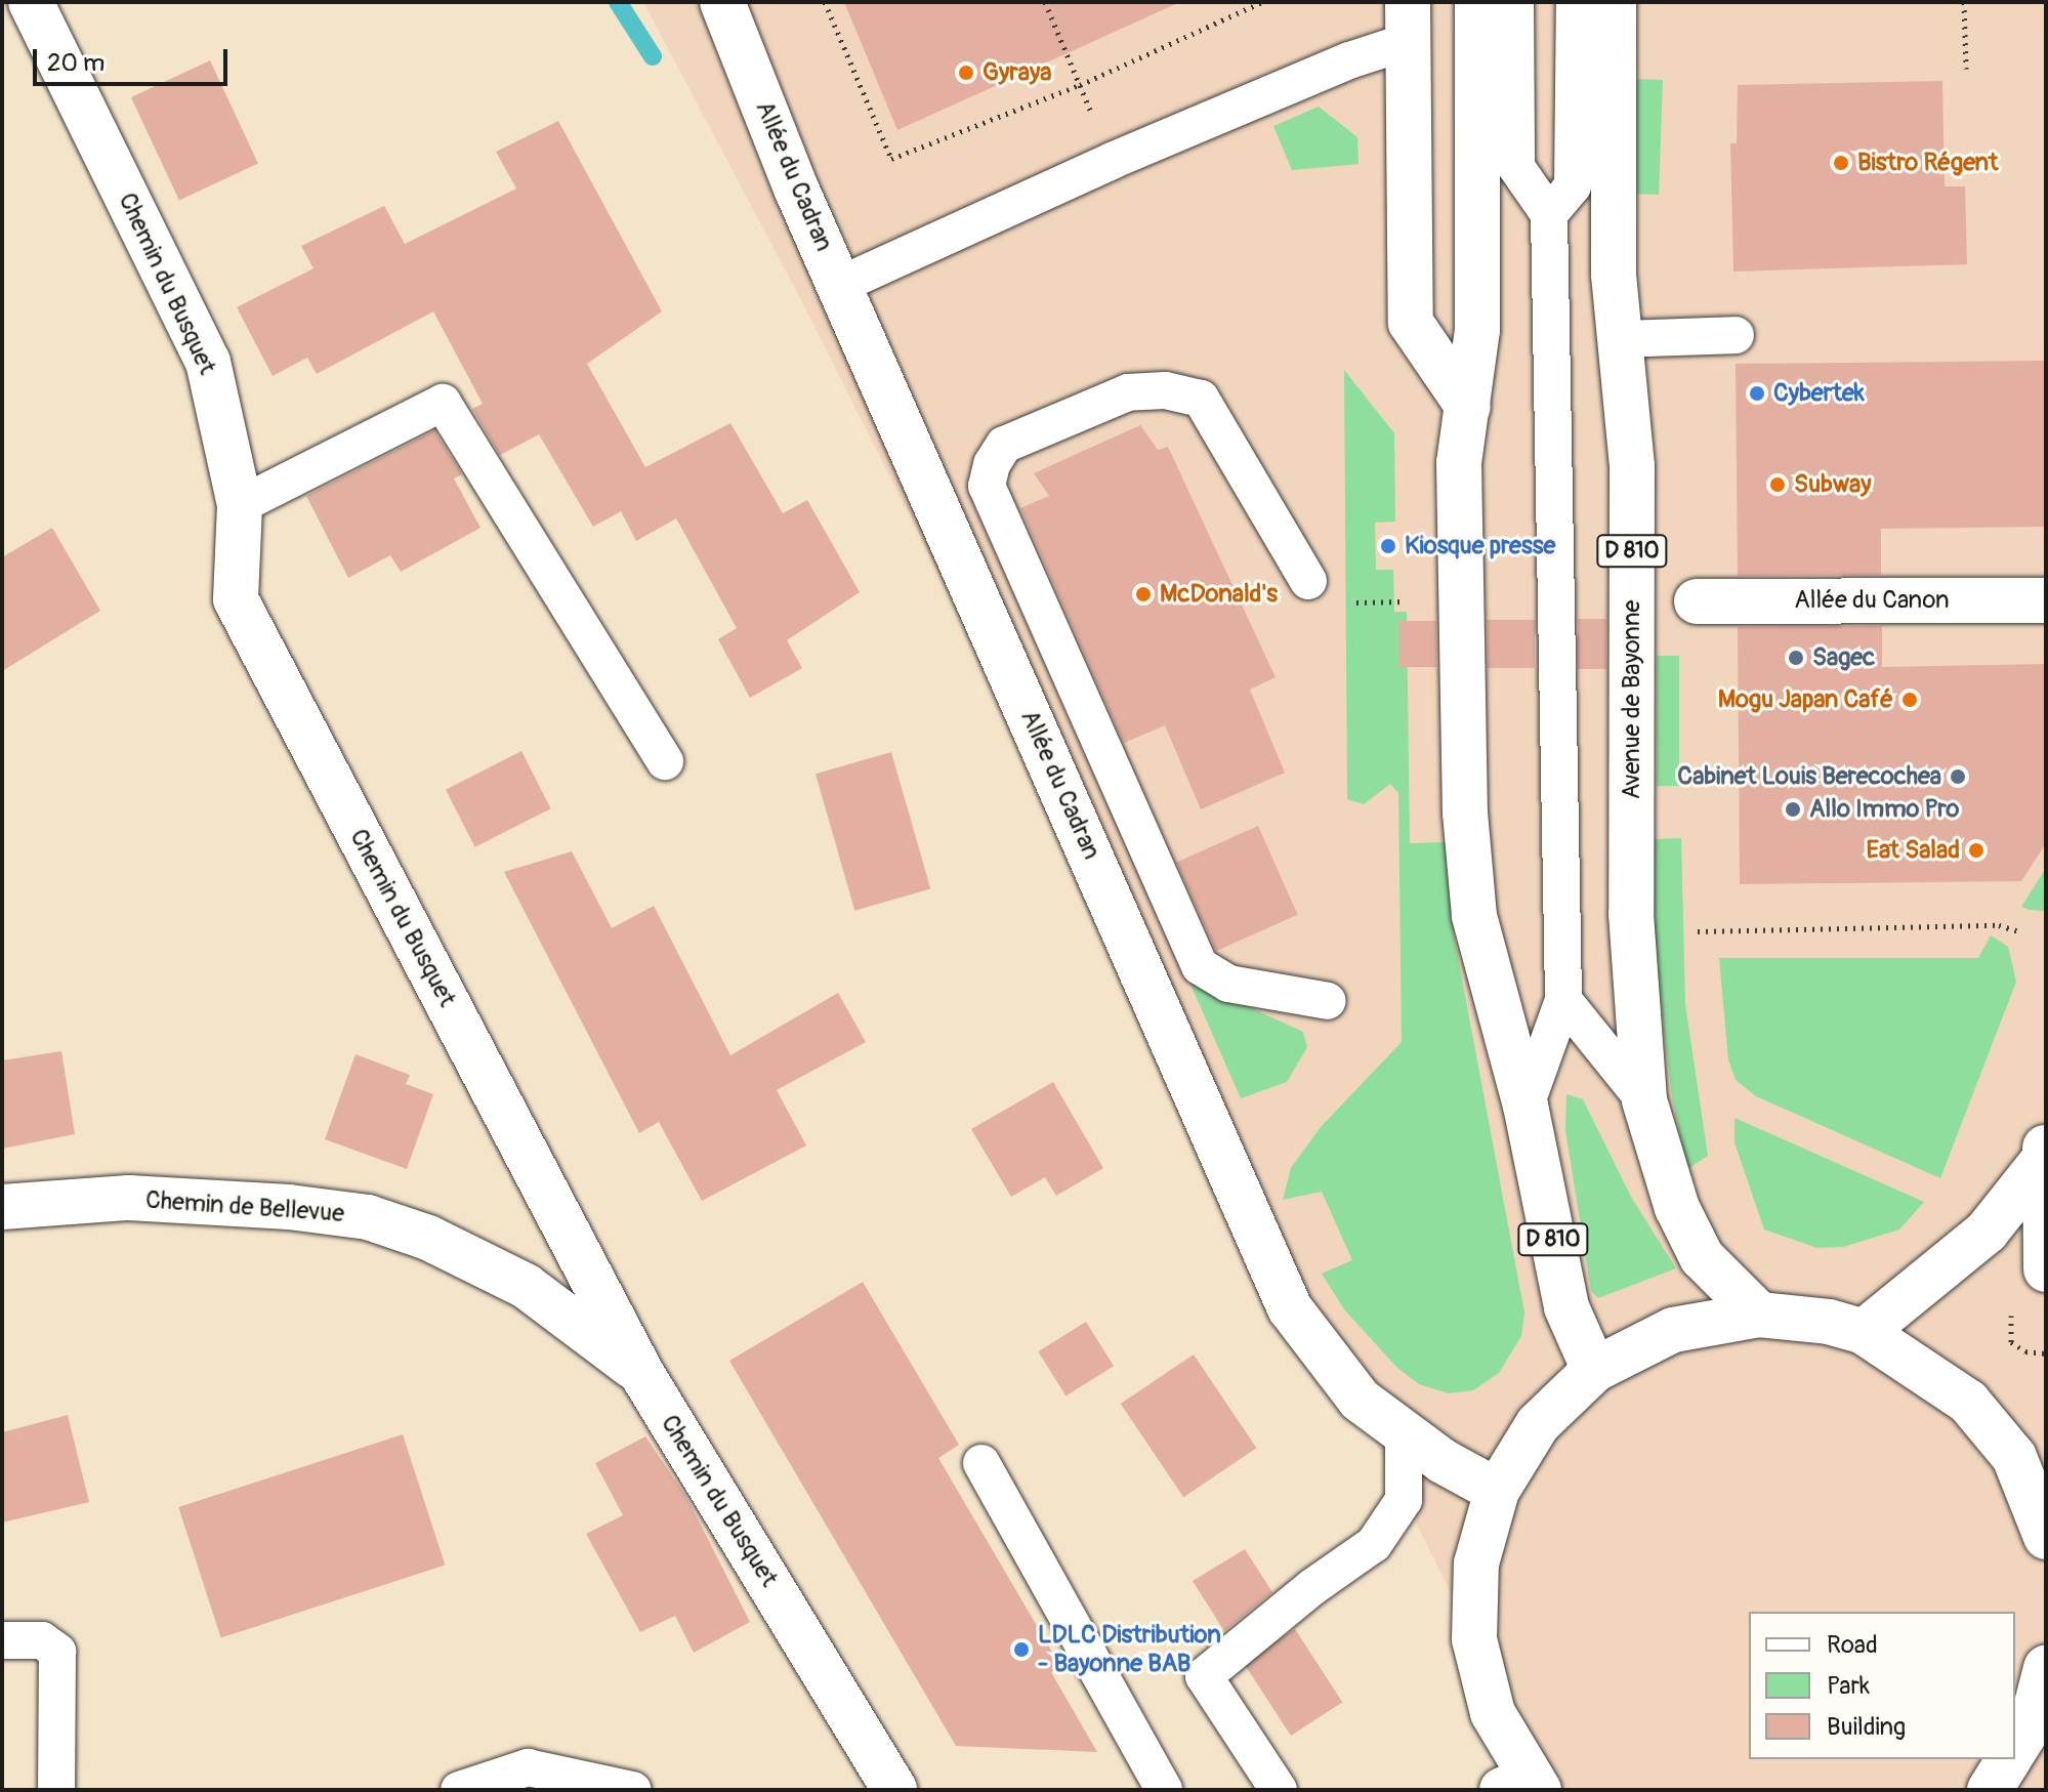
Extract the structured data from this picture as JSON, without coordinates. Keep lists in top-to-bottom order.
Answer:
{
  "streets": {
    "street": [
      "Allée du Cadran",
      "Chemin du Busquet",
      "D 810",
      "Allée du Canon",
      "Avenue de Bayonne",
      "Chemin de Bellevue"
    ]
  },
  "crossings": [
    ["Chemin du Busquet", "Chemin de Bellevue"]
  ],
  "places": [
    "Gyraya",
    "Bistro Régent",
    "Cybertek",
    "Subway",
    "Kiosque presse",
    "McDonald's",
    "Sagec",
    "Mogu Japan Café",
    "Cabinet Louis Berecochea",
    "Allo Immo Pro",
    "Eat Salad",
    "LDLC Distribution - Bayonne BAB"
  ],
  "legend": ["Road", "Park", "Building"],
  "scale_bar": "20 m"
}
